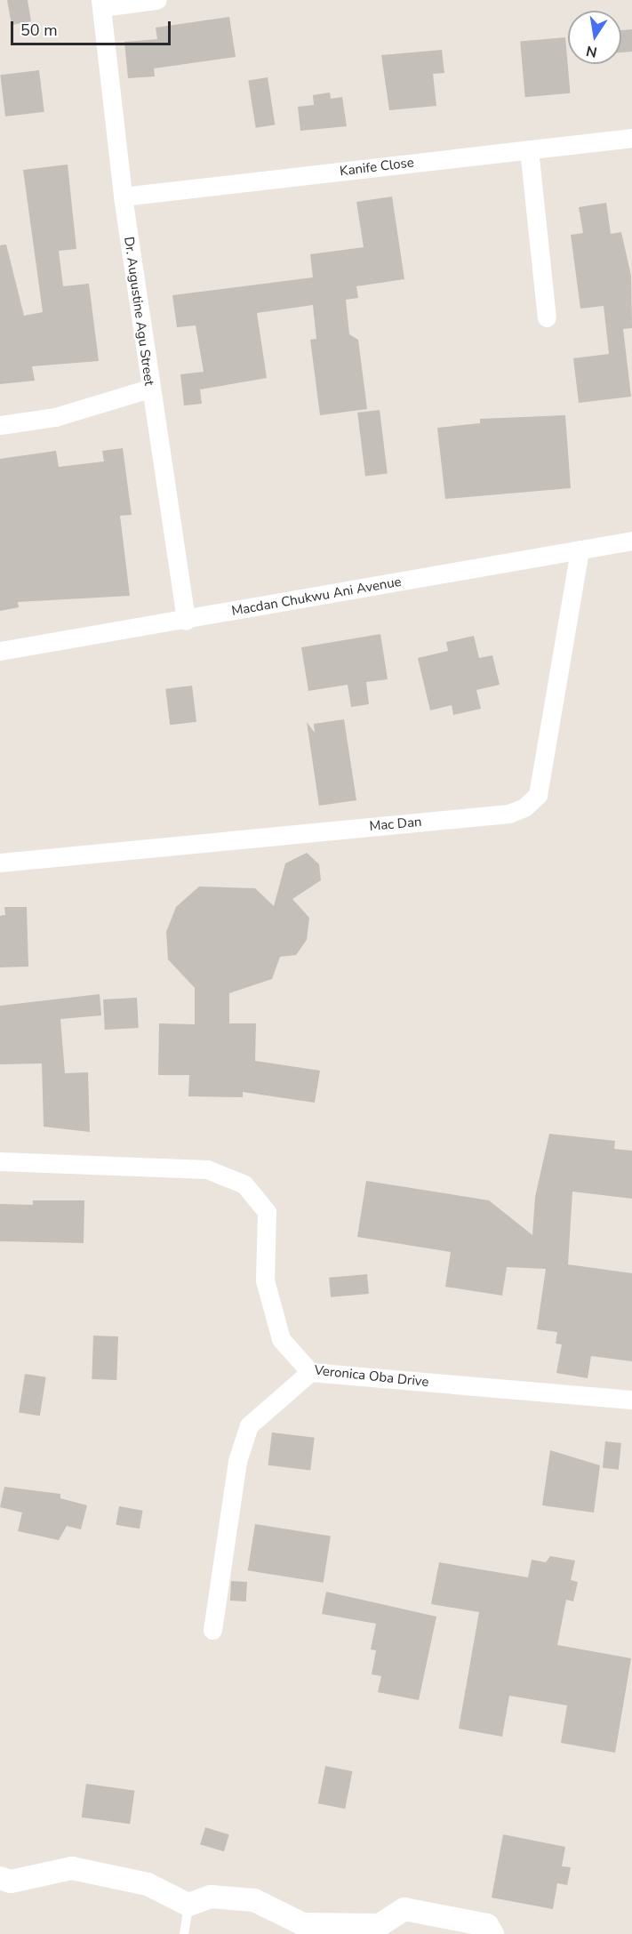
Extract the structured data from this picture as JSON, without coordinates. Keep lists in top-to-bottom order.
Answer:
{
  "streets": {
    "street": [
      "Kanife Close",
      "Dr. Augustine Agu Street",
      "Macdan Chukwu Ani Avenue",
      "Mac Dan",
      "Veronica Oba Drive"
    ]
  },
  "crossings": [
    ["Kanife Close", "Dr. Augustine Agu Street"],
    ["Dr. Augustine Agu Street", "Macdan Chukwu Ani Avenue"],
    ["Macdan Chukwu Ani Avenue", "Mac Dan"]
  ],
  "scale_bar": "50 m",
  "north": "bottom"
}
